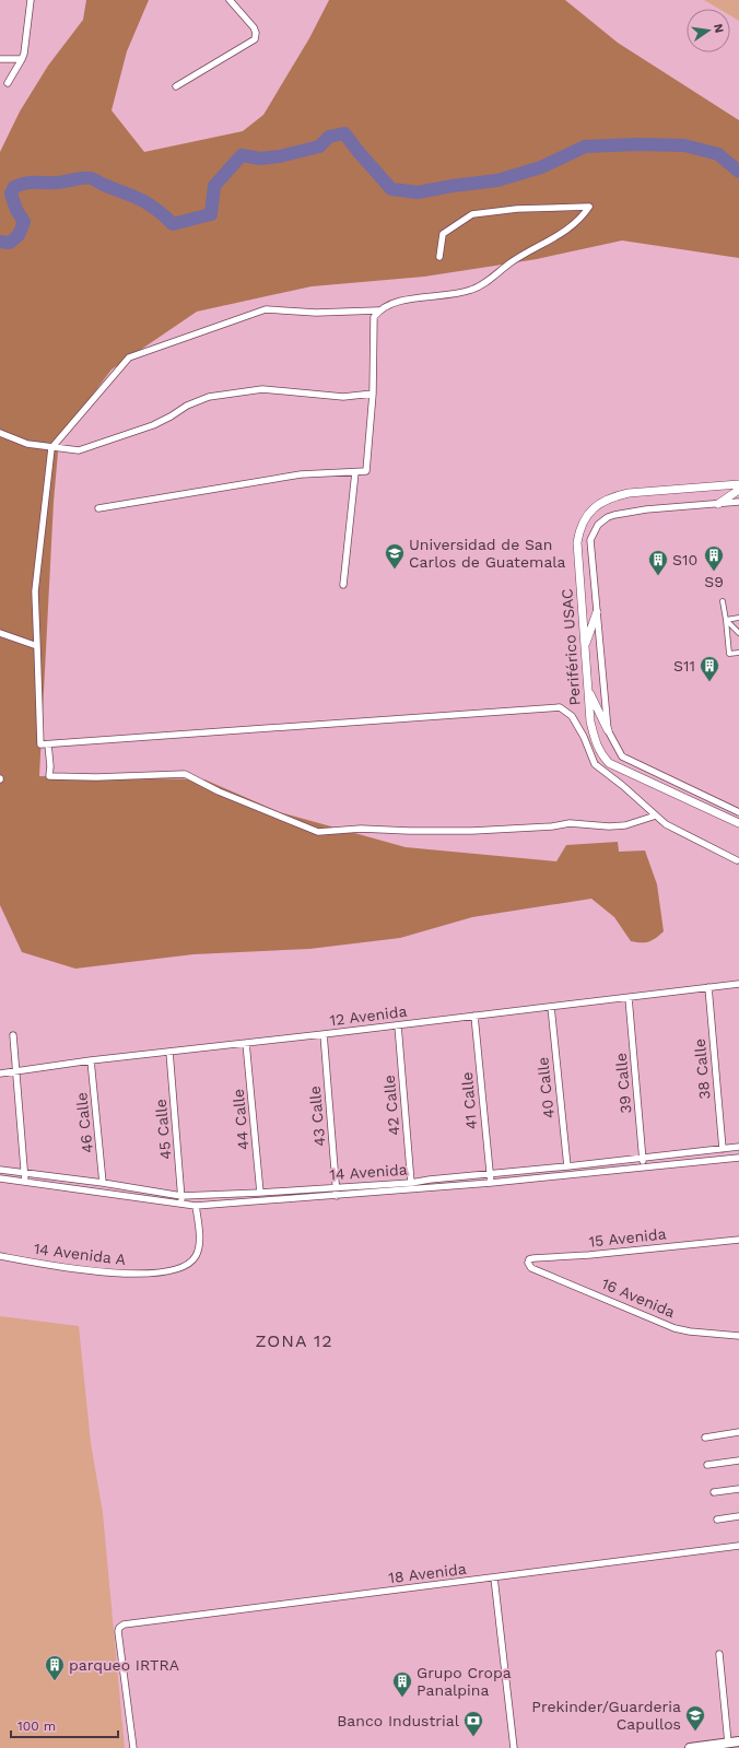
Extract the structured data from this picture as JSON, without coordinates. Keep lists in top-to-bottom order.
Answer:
{
  "streets": {
    "street": [
      "Periférico USAC",
      "12 Avenida",
      "38 Calle",
      "39 Calle",
      "40 Calle",
      "41 Calle",
      "42 Calle",
      "43 Calle",
      "44 Calle",
      "46 Calle",
      "45 Calle",
      "14 Avenida",
      "15 Avenida",
      "14 Avenida A",
      "16 Avenida",
      "18 Avenida"
    ]
  },
  "crossings": [
    ["12 Avenida", "38 Calle"],
    ["12 Avenida", "39 Calle"],
    ["12 Avenida", "40 Calle"],
    ["12 Avenida", "41 Calle"],
    ["12 Avenida", "42 Calle"],
    ["12 Avenida", "43 Calle"],
    ["12 Avenida", "44 Calle"],
    ["12 Avenida", "46 Calle"],
    ["12 Avenida", "45 Calle"],
    ["38 Calle", "14 Avenida"],
    ["39 Calle", "14 Avenida"],
    ["40 Calle", "14 Avenida"],
    ["41 Calle", "14 Avenida"],
    ["42 Calle", "14 Avenida"],
    ["43 Calle", "14 Avenida"],
    ["44 Calle", "14 Avenida"],
    ["46 Calle", "14 Avenida"],
    ["45 Calle", "14 Avenida"],
    ["14 Avenida", "14 Avenida A"],
    ["15 Avenida", "16 Avenida"]
  ],
  "districts": ["ZONA 12"],
  "places": {
    "school or university": ["Universidad de San Carlos de Guatemala", "Prekinder/Guarderia Capullos"],
    "building": [
      "S9",
      "S10",
      "S11",
      "parqueo IRTRA",
      "Grupo Cropa Panalpina"
    ],
    "bank": ["Banco Industrial"]
  },
  "scale_bar": "100 m",
  "north": "right"
}
